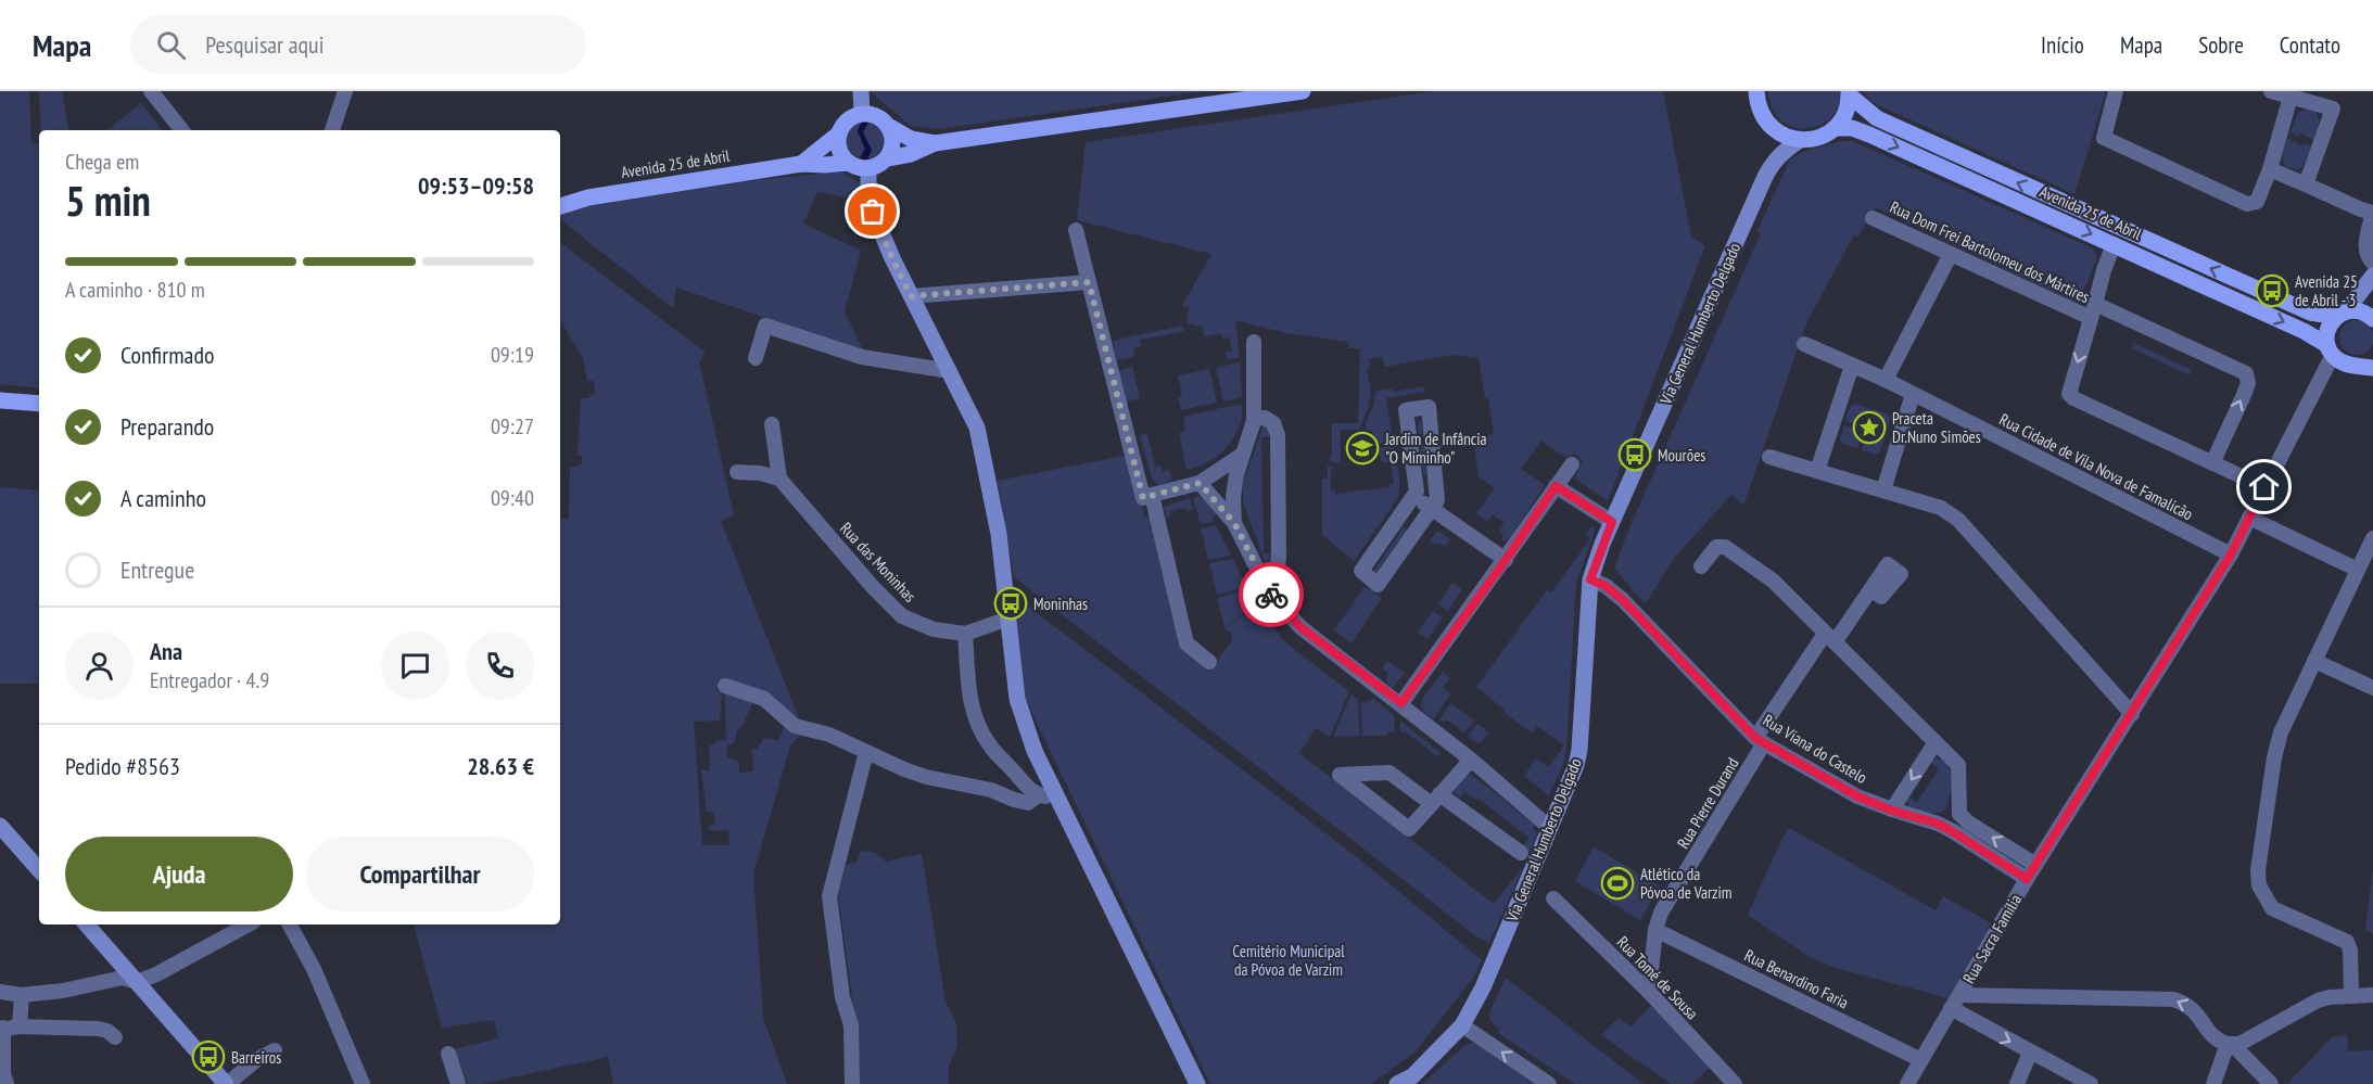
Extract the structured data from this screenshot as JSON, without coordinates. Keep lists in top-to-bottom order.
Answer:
{
  "streets": {
    "main road": ["Avenida 25 de Abril", "Via General Humberto Delgado"],
    "street": [
      "Rua Dom Frei Bartolomeu dos Mártires",
      "Rua Cidade de Vila Nova de Famalicão",
      "Rua das Moninhas",
      "Rua Viana do Castelo",
      "Rua Pierre Durand",
      "Rua Sacra Família",
      "Rua Tomé de Sousa",
      "Rua Benardino Faria"
    ]
  },
  "crossings": [
    ["Avenida 25 de Abril", "Via General Humberto Delgado"],
    ["Avenida 25 de Abril", "Rua Sacra Família"],
    ["Via General Humberto Delgado", "Rua Viana do Castelo"],
    ["Rua Cidade de Vila Nova de Famalicão", "Rua Sacra Família"],
    ["Rua Viana do Castelo", "Rua Pierre Durand"],
    ["Rua Viana do Castelo", "Rua Sacra Família"],
    ["Rua Pierre Durand", "Rua Tomé de Sousa"],
    ["Rua Pierre Durand", "Rua Benardino Faria"],
    ["Rua Sacra Família", "Rua Benardino Faria"]
  ],
  "parks": ["Cemitério Municipal da Póvoa de Varzim"],
  "places": {
    "bus stop": [
      "Avenida 25 de Abril - 3",
      "Mourões",
      "Moninhas",
      "Barreiros"
    ],
    "place": ["Praceta Dr.Nuno Simões"],
    "school or university": ["Jardim de Infância \"O Miminho\""],
    "sports": ["Atlético da Póvoa de Varzim"]
  },
  "page": {
    "header": "Mapa",
    "search": "Pesquisar aqui",
    "nav": [
      "Início",
      "Mapa",
      "Sobre",
      "Contato"
    ],
    "heading": ["5 min", "Chega em", "09:53–09:58"],
    "panel": [
      "Ana",
      "Entregador · 4.9",
      "Pedido #8563",
      "28.63 €"
    ],
    "bar": "A caminho · 810 m",
    "list": [
      ["Confirmado", "09:19"],
      ["Preparando", "09:27"],
      ["A caminho", "09:40"],
      "Entregue"
    ],
    "buttons": ["Ajuda", "Compartilhar"]
  }
}
